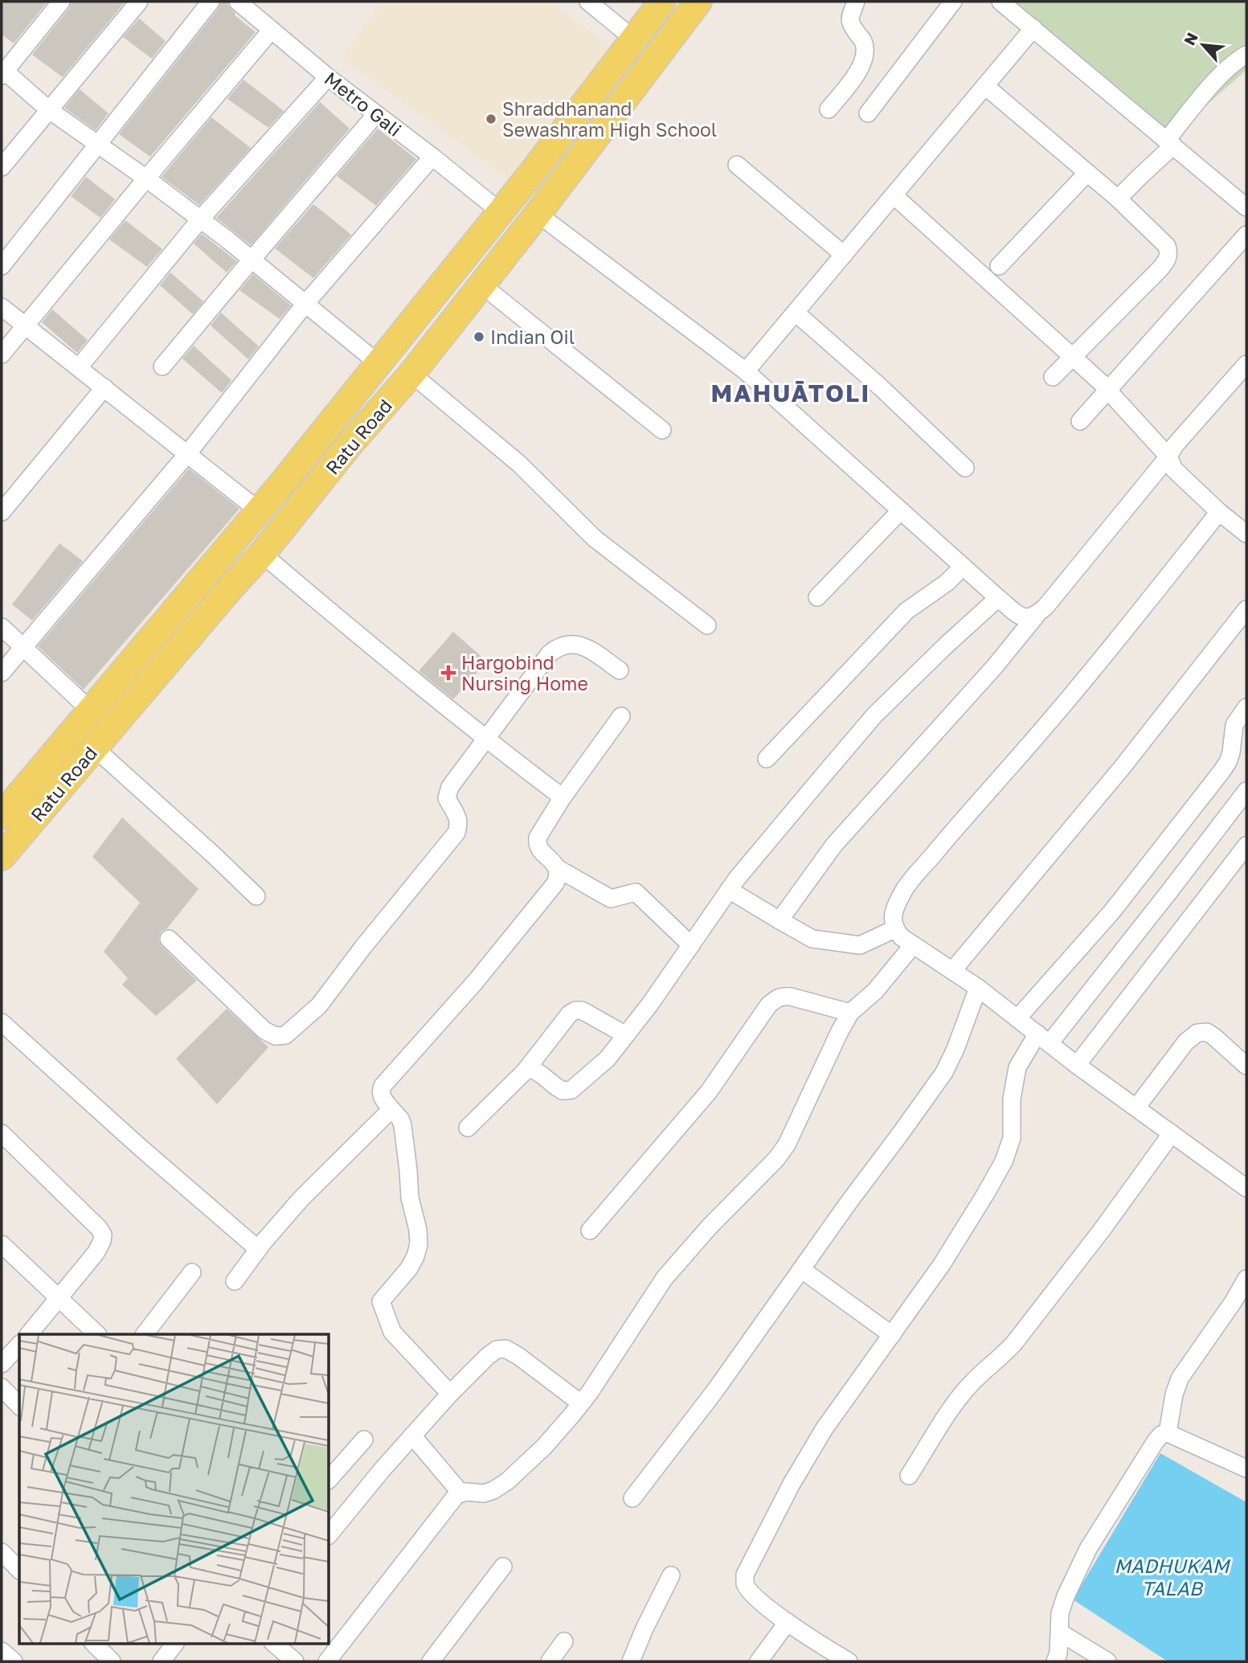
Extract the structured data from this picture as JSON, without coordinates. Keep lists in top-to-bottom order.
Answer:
{
  "streets": {
    "main road": ["Ratu Road"],
    "street": ["Metro Gali"]
  },
  "crossings": [
    ["Metro Gali", "Ratu Road"]
  ],
  "districts": ["MAHUĀTOLI"],
  "water": ["MADHUKAM TALAB"],
  "places": {
    "other": ["Shraddhanand Sewashram High School", "Indian Oil"],
    "health": ["Hargobind Nursing Home"]
  },
  "north": "top left"
}
